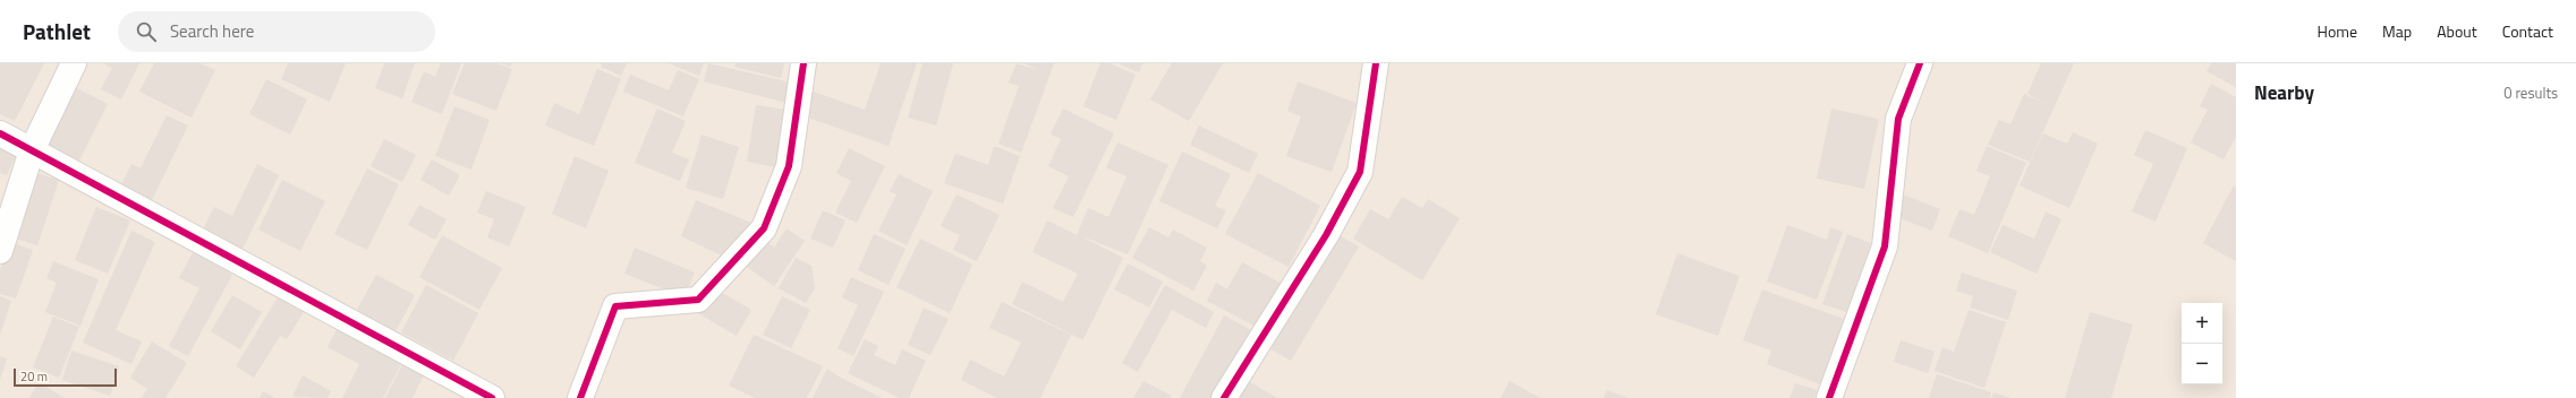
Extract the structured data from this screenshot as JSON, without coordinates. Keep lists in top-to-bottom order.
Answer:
{
  "scale_bar": "20 m",
  "page": {
    "header": "Pathlet",
    "search": "Search here",
    "nav": [
      "Home",
      "Map",
      "About",
      "Contact"
    ],
    "heading": ["Nearby", "0 results"],
    "map_buttons": ["+", "−"],
    "scale": "20 m"
  }
}
